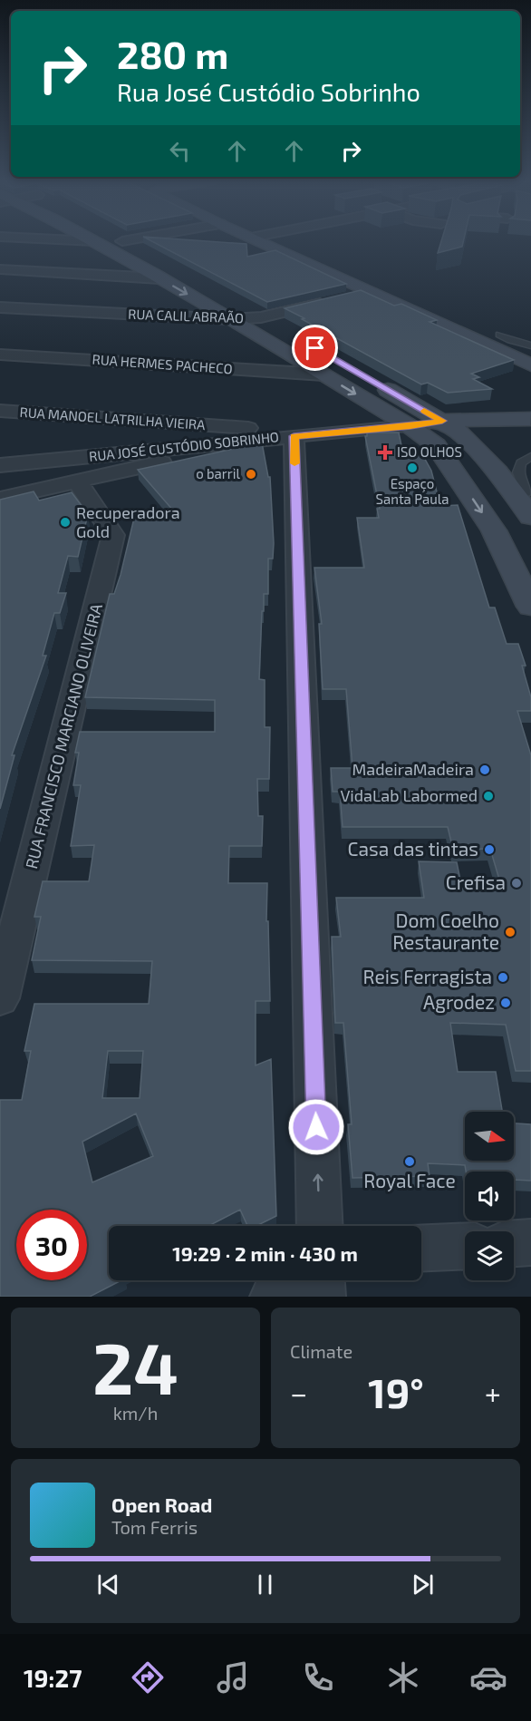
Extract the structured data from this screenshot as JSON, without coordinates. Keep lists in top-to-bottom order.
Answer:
{
  "streets": {
    "main road": ["RUA JOSÉ CUSTÓDIO SOBRINHO"],
    "street": [
      "RUA CALIL ABRAÃO",
      "RUA HERMES PACHECO",
      "RUA MANOEL LATRILHA VIEIRA",
      "RUA FRANCISCO MARCIANO OLIVEIRA"
    ]
  },
  "crossings": [
    ["RUA MANOEL LATRILHA VIEIRA", "RUA JOSÉ CUSTÓDIO SOBRINHO"]
  ],
  "places": {
    "health": ["ISO OLHOS"],
    "other": [
      "Espaço Santa Paula",
      "o barril",
      "Recuperadora Gold",
      "MadeiraMadeira",
      "VidaLab Labormed",
      "Casa das tintas",
      "Crefisa",
      "Dom Coelho Restaurante",
      "Reis Ferragista",
      "Agrodez",
      "Royal Face"
    ]
  },
  "north": "right",
  "page": {
    "turn": ["280 m", "Rua José Custódio Sobrinho"],
    "limit": "30",
    "trip": "19:29 · 2 min · 430 m",
    "tile": [
      ["24", "km/h"],
      "Climate"
    ],
    "heat": ["−", "19°", "+"],
    "song": ["Open Road", "Tom Ferris"],
    "tabs": "19:27"
  }
}
